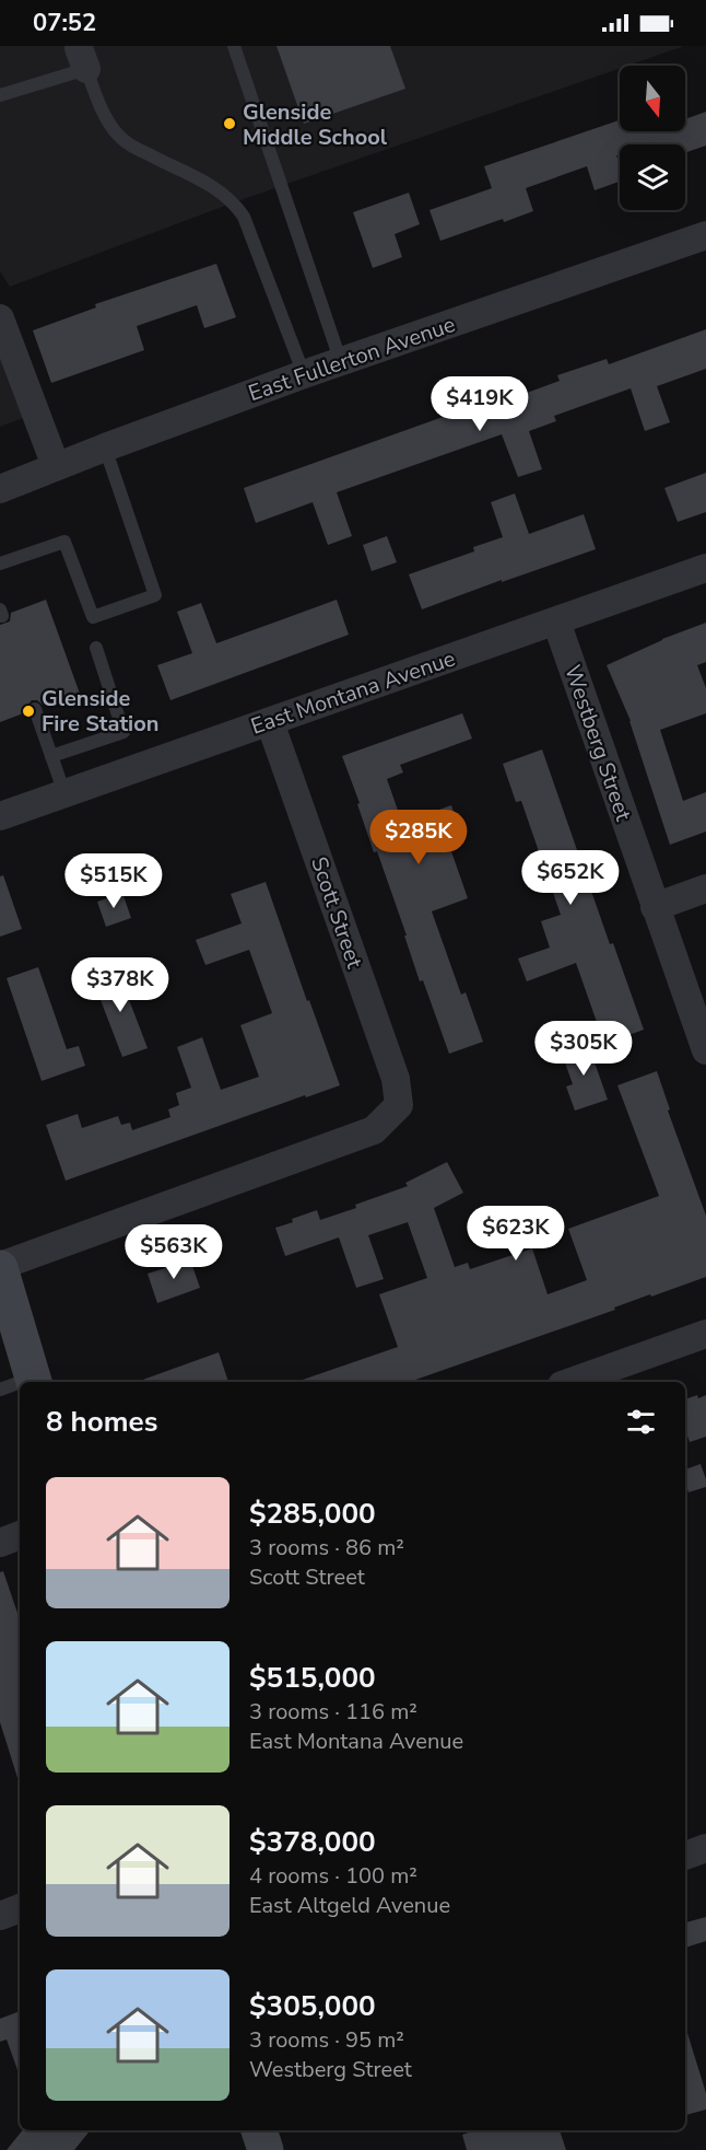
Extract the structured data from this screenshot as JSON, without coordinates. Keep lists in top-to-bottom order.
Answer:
{
  "streets": {
    "street": [
      "East Fullerton Avenue",
      "East Montana Avenue",
      "Westberg Street",
      "Scott Street"
    ]
  },
  "crossings": [
    ["East Montana Avenue", "Westberg Street"],
    ["East Montana Avenue", "Scott Street"]
  ],
  "places": ["Glenside Middle School", "Glenside Fire Station"],
  "north": "bottom",
  "page": {
    "status": "07:52",
    "price": [
      "$419K",
      "$285K",
      "$652K",
      "$515K",
      "$378K",
      "$305K",
      "$623K",
      "$563K"
    ],
    "heading": "8 homes",
    "list": [
      {
        "name": "$285,000",
        "note": "3 rooms · 86 m² · Scott Street"
      },
      {
        "name": "$515,000",
        "note": "3 rooms · 116 m² · East Montana Avenue"
      },
      {
        "name": "$378,000",
        "note": "4 rooms · 100 m² · East Altgeld Avenue"
      },
      {
        "name": "$305,000",
        "note": "3 rooms · 95 m² · Westberg Street"
      }
    ]
  }
}
